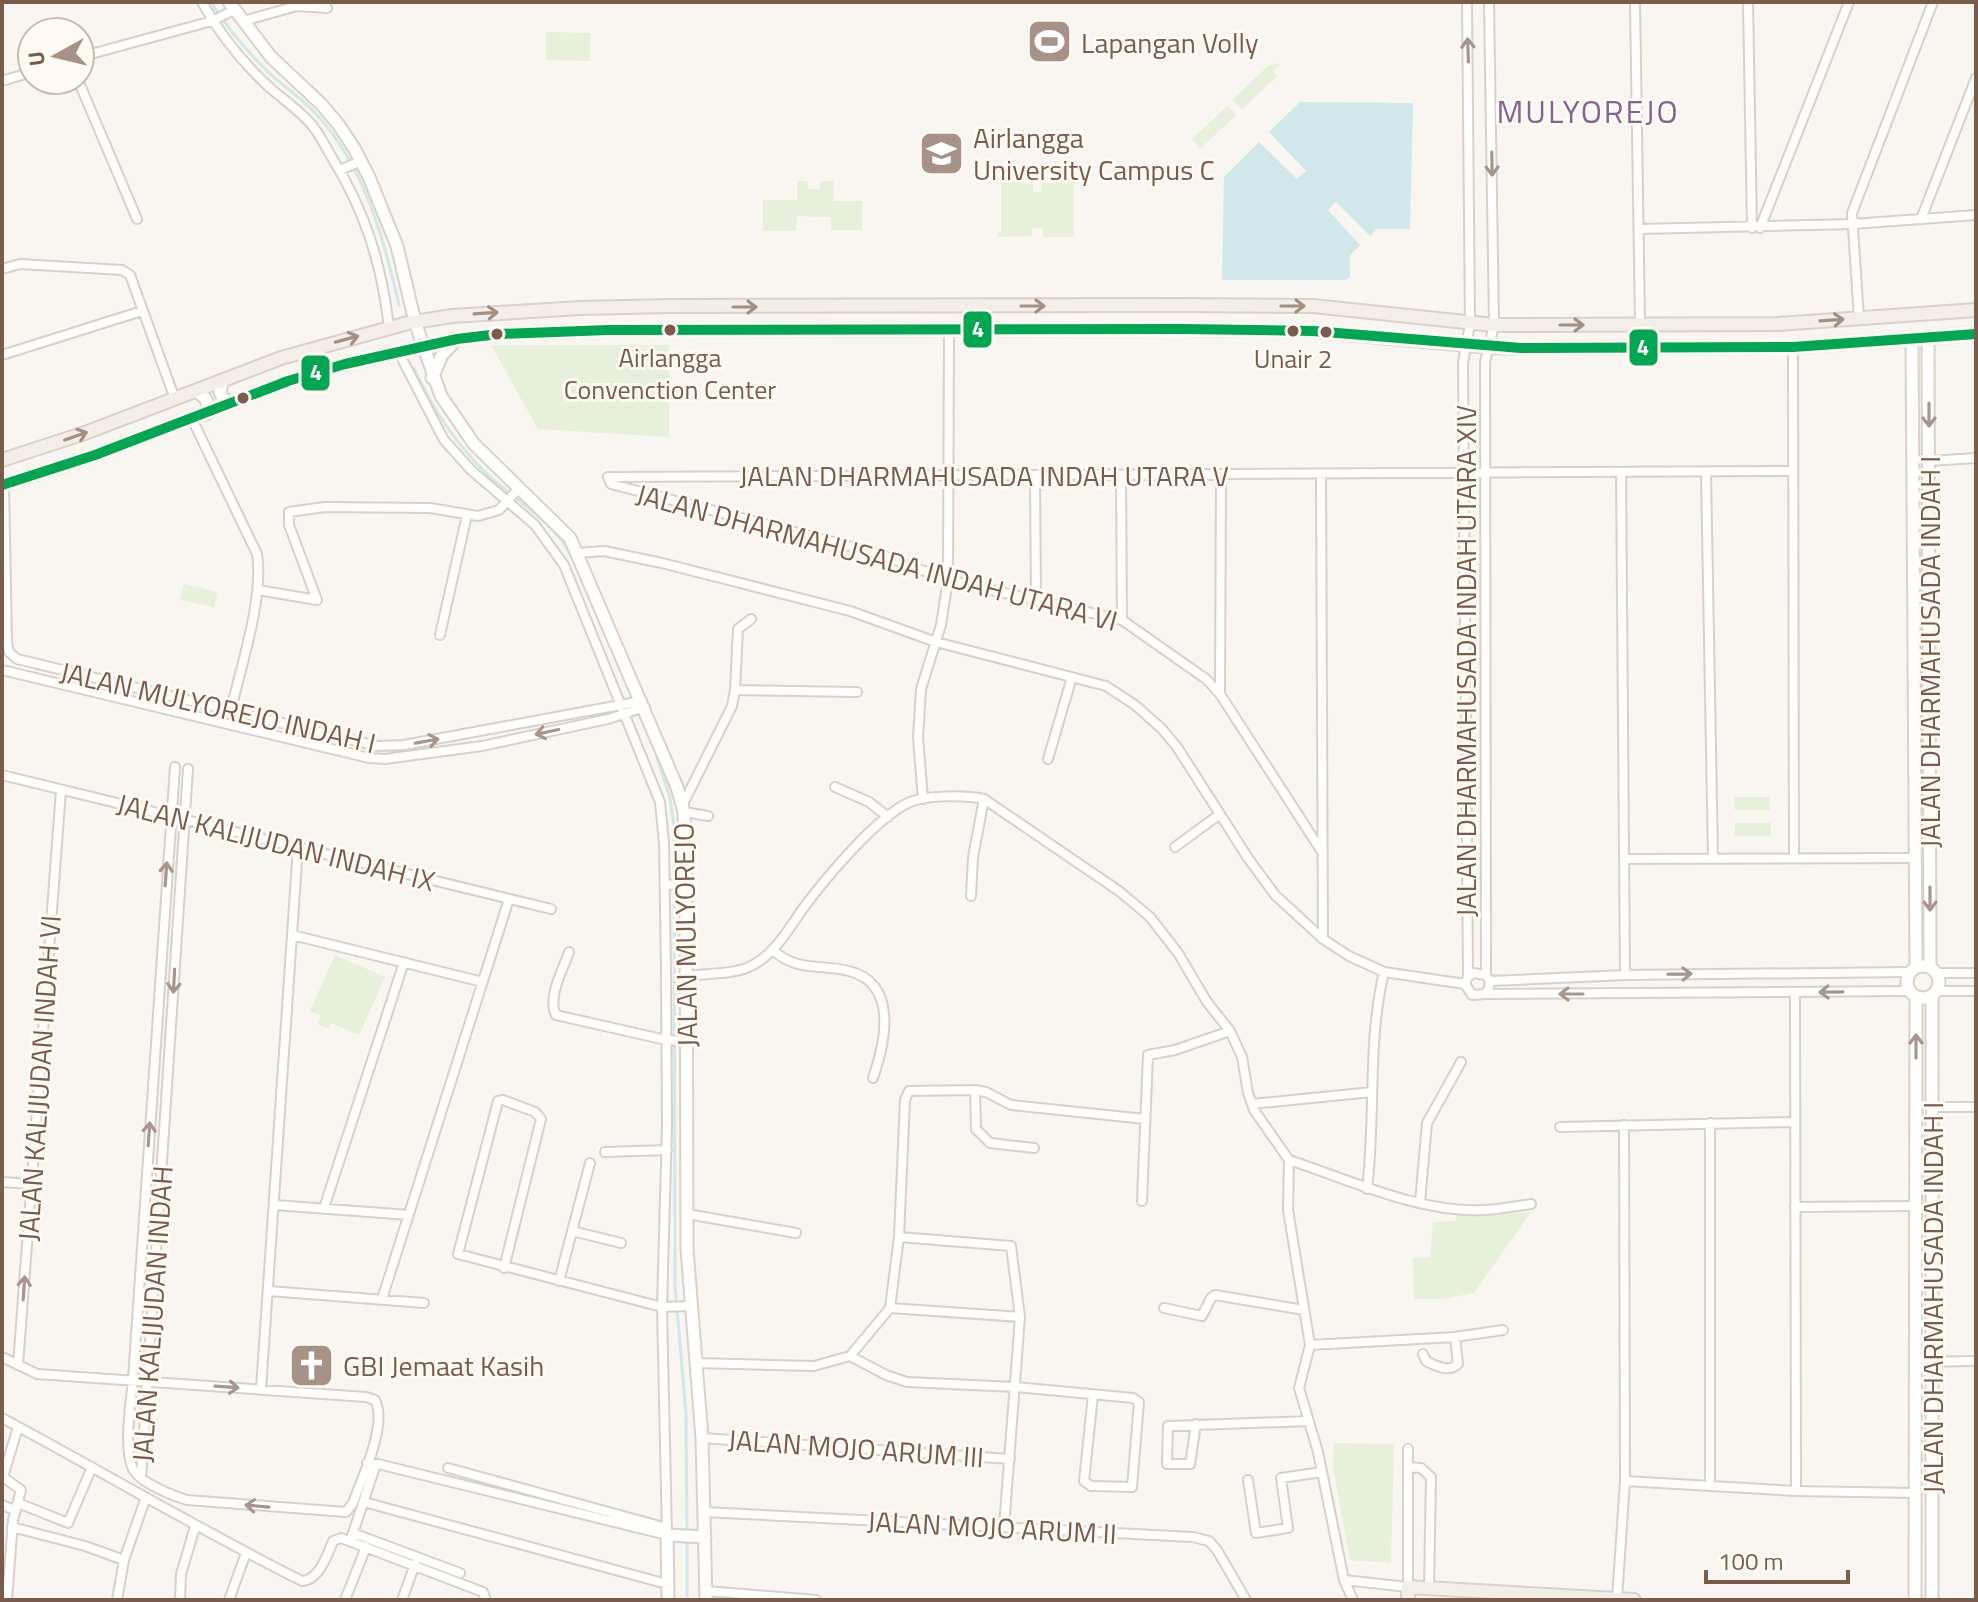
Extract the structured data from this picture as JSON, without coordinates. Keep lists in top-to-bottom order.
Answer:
{
  "streets": {
    "main road": ["JALAN DHARMAHUSADA INDAH I", "JALAN MULYOREJO"],
    "street": [
      "JALAN DHARMAHUSADA INDAH UTARA V",
      "JALAN DHARMAHUSADA INDAH UTARA VI",
      "JALAN DHARMAHUSADA INDAH UTARA XIV",
      "JALAN MULYOREJO INDAH I",
      "JALAN KALIJUDAN INDAH IX",
      "JALAN KALIJUDAN INDAH VI",
      "JALAN KALIJUDAN INDAH",
      "JALAN MOJO ARUM III",
      "JALAN MOJO ARUM II"
    ]
  },
  "crossings": [
    ["JALAN DHARMAHUSADA INDAH UTARA V", "JALAN DHARMAHUSADA INDAH UTARA VI"],
    ["JALAN DHARMAHUSADA INDAH UTARA V", "JALAN DHARMAHUSADA INDAH UTARA XIV"],
    ["JALAN KALIJUDAN INDAH IX", "JALAN KALIJUDAN INDAH VI"],
    ["JALAN KALIJUDAN INDAH IX", "JALAN KALIJUDAN INDAH"],
    ["JALAN MULYOREJO", "JALAN MOJO ARUM III"],
    ["JALAN MULYOREJO", "JALAN MOJO ARUM II"]
  ],
  "districts": ["MULYOREJO"],
  "places": {
    "sports": ["Lapangan Volly"],
    "school or university": ["Airlangga University Campus C"],
    "other": ["Airlangga Convenction Center", "Unair 2"],
    "church": ["GBI Jemaat Kasih"]
  },
  "lines": ["transit line 4"],
  "scale_bar": "100 m",
  "north": "left"
}
